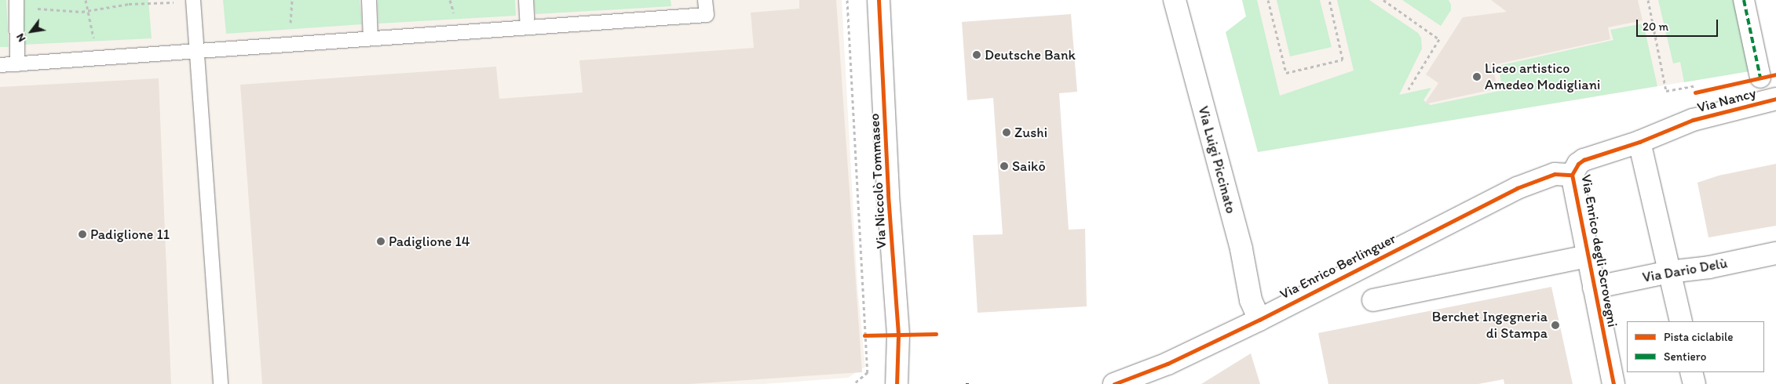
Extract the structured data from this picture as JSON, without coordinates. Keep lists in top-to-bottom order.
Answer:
{
  "streets": {
    "street": [
      "Via Nancy",
      "Via Luigi Piccinato",
      "Via Niccolò Tommaseo",
      "Via Enrico degli Scrovegni",
      "Via Enrico Berlinguer",
      "Via Dario Delù"
    ]
  },
  "crossings": [
    ["Via Nancy", "Via Enrico degli Scrovegni"],
    ["Via Luigi Piccinato", "Via Enrico Berlinguer"],
    ["Via Enrico degli Scrovegni", "Via Enrico Berlinguer"],
    ["Via Enrico degli Scrovegni", "Via Dario Delù"]
  ],
  "places": [
    "Deutsche Bank",
    "Liceo artistico Amedeo Modigliani",
    "Zushi",
    "Saikō",
    "Padiglione 11",
    "Padiglione 14",
    "Berchet Ingegneria di Stampa"
  ],
  "legend": ["Pista ciclabile", "Sentiero"],
  "scale_bar": "20 m",
  "north": "bottom left"
}
